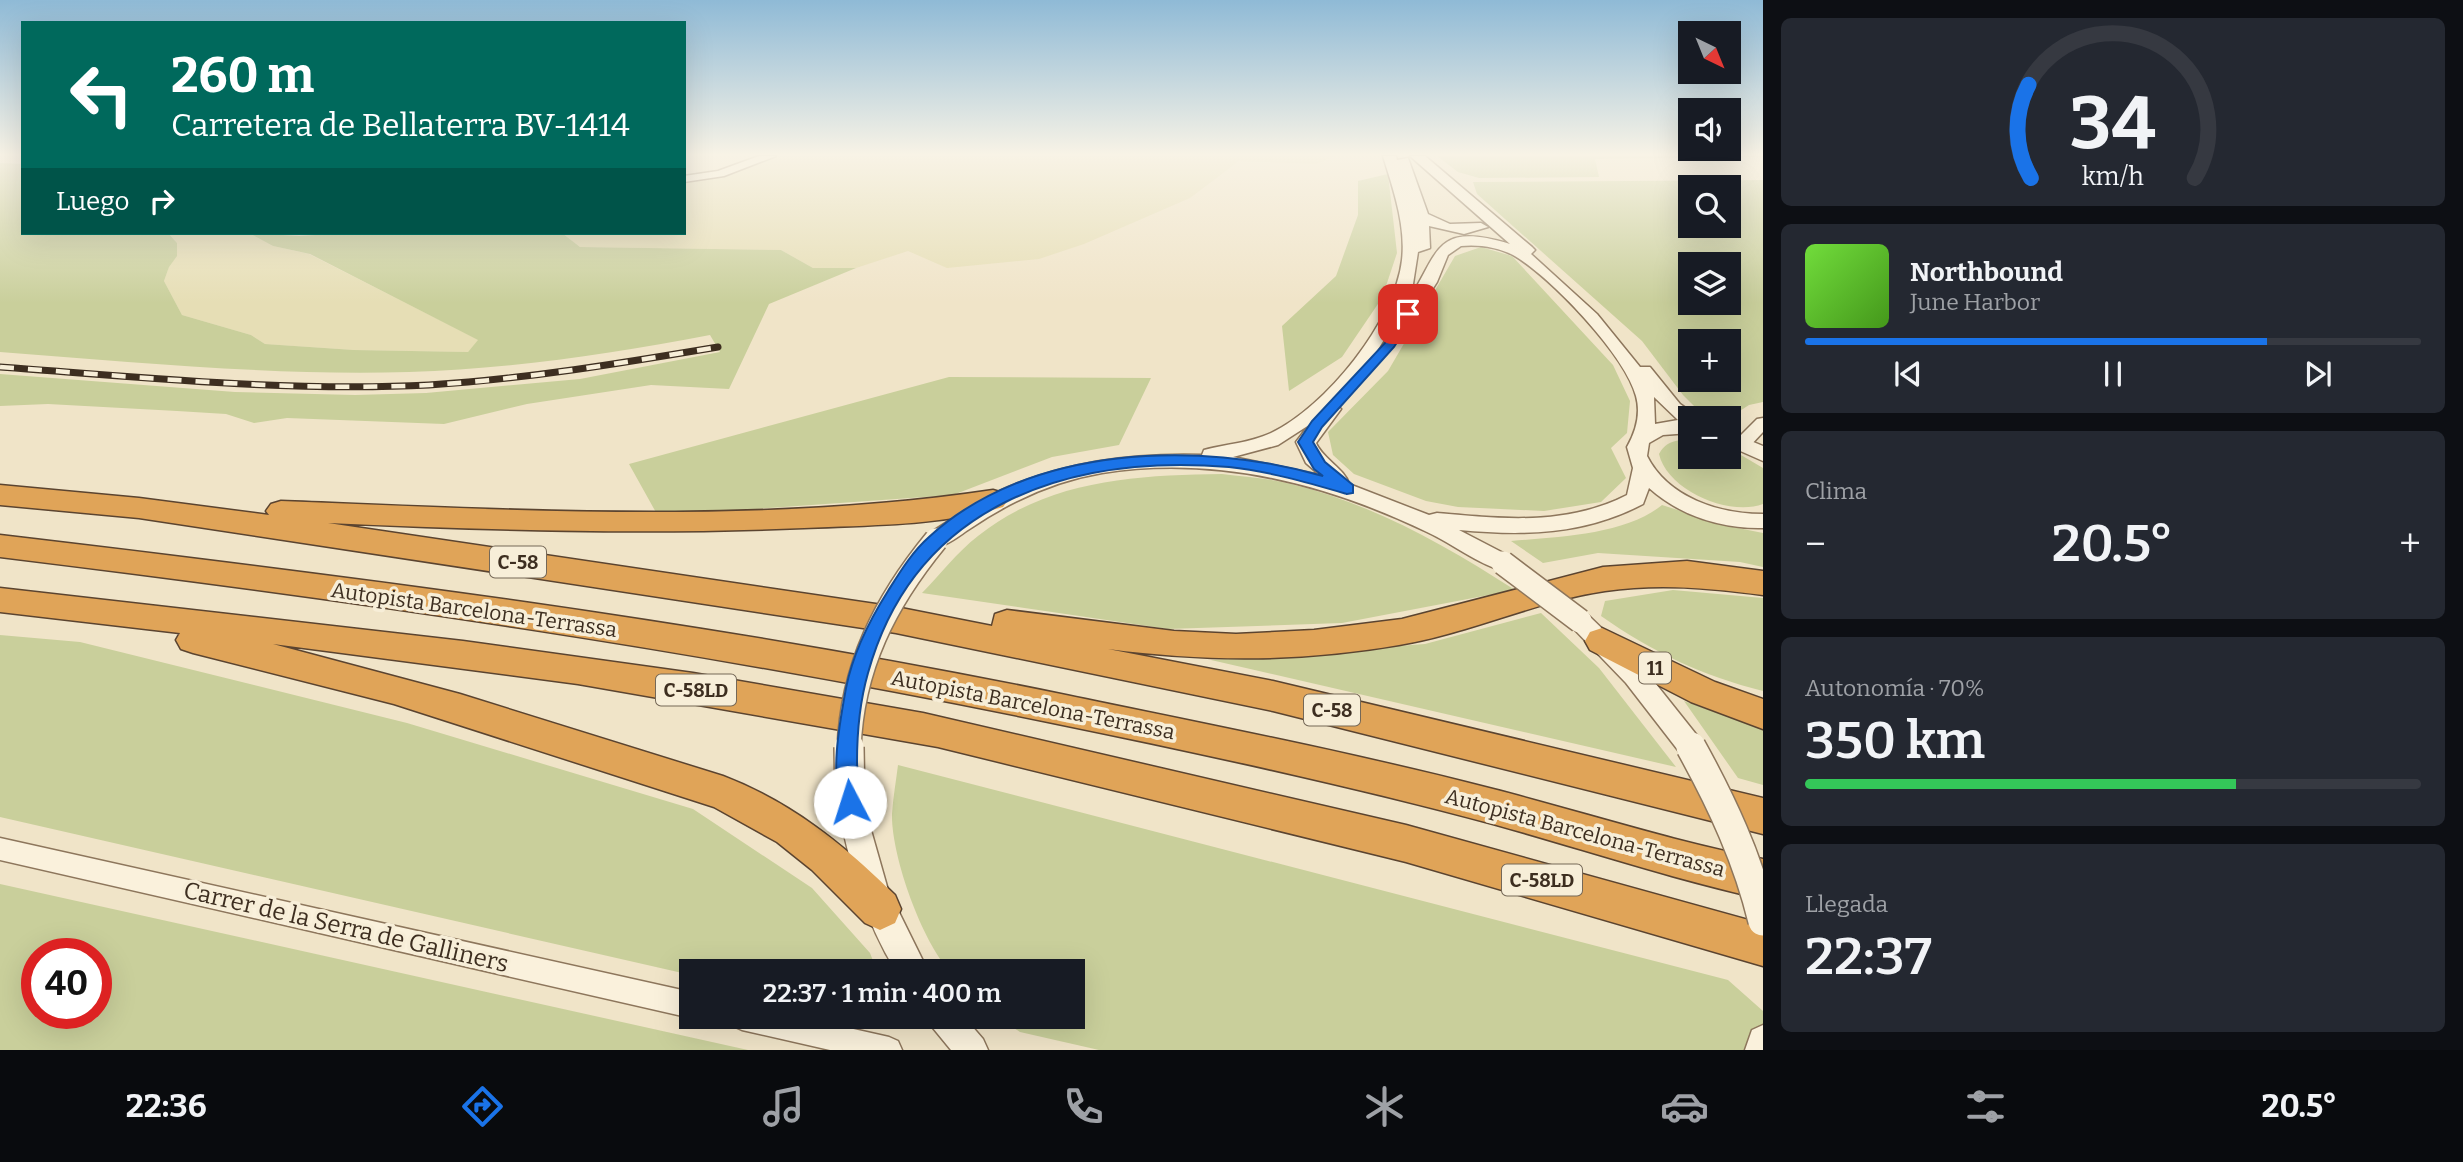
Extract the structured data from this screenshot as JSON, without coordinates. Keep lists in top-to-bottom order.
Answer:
{
  "streets": {
    "highway": [
      "C-58",
      "Autopista Barcelona-Terrassa",
      "11",
      "C-58LD"
    ],
    "street": ["Carrer de la Serra de Galliners"]
  },
  "north": "bottom right",
  "page": {
    "map_buttons": ["+", "−"],
    "turn": ["260 m", "Carretera de Bellaterra BV-1414"],
    "then": "Luego",
    "song": ["Northbound", "June Harbor"],
    "tile": [
      "Clima",
      ["Autonomía · 70%", "350 km"],
      ["Llegada", "22:37"]
    ],
    "heat": ["−", "20.5°", "+"],
    "limit": "40",
    "trip": "22:37 · 1 min · 400 m",
    "tabs": ["22:36", "20.5°"],
    "gauge": ["34", "km/h"]
  }
}
